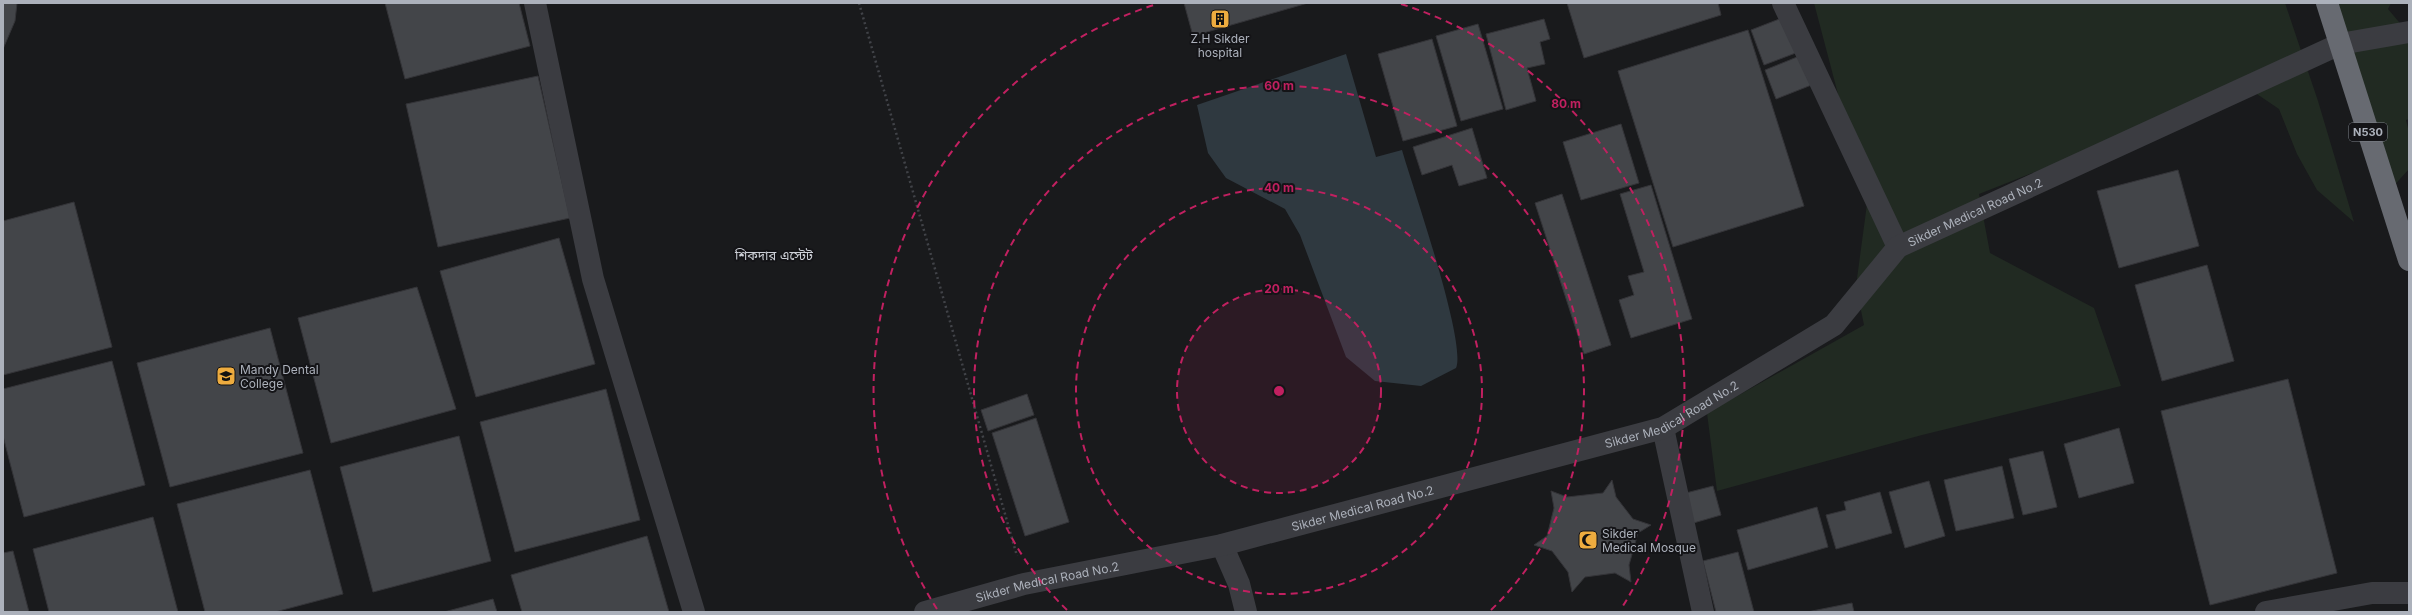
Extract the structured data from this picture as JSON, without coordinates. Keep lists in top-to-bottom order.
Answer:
{
  "streets": {
    "highway": ["N530"],
    "street": ["Sikder Medical Road No.2"]
  },
  "crossings": [
    ["N530", "Sikder Medical Road No.2"]
  ],
  "districts": ["শিকদার এস্টেট"],
  "places": {
    "building": ["Z.H Sikder hospital"],
    "school or university": ["Mandy Dental College"],
    "mosque": ["Sikder Medical Mosque"]
  },
  "rings": [
    "60 m",
    "80 m",
    "40 m",
    "20 m"
  ]
}
